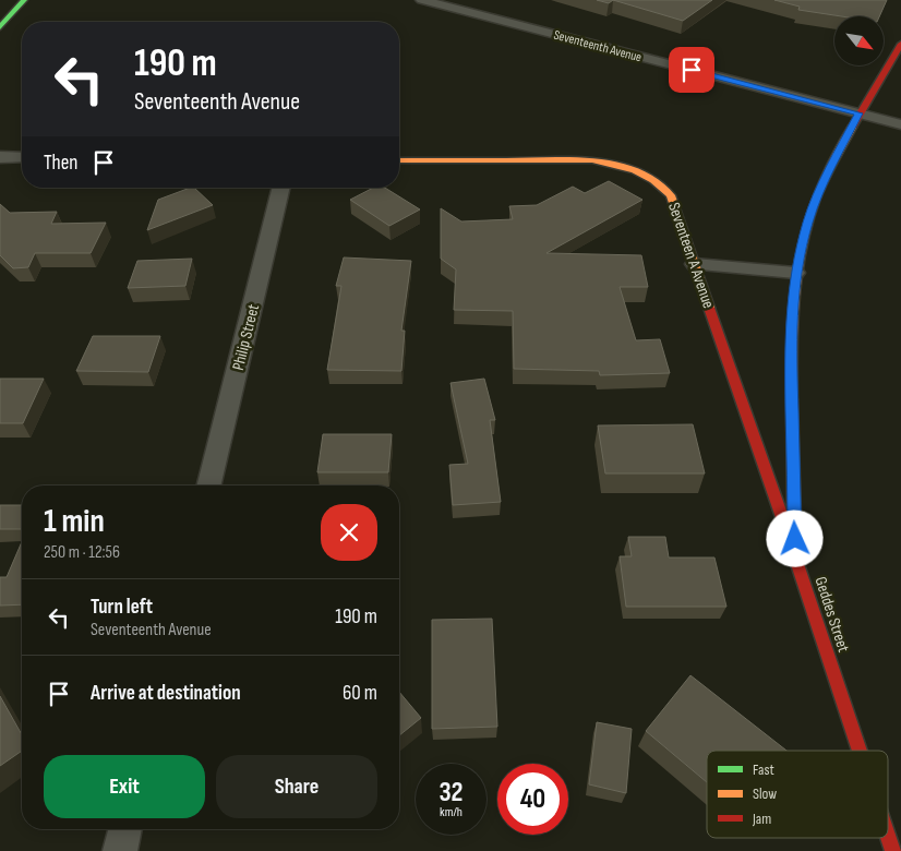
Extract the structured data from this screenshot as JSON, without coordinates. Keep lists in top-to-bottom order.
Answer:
{
  "streets": {
    "street": [
      "Seventeenth Avenue",
      "Seventeen A Avenue",
      "Philip Street",
      "Geddes Street"
    ]
  },
  "crossings": [
    ["Seventeenth Avenue", "Geddes Street"],
    ["Seventeen A Avenue", "Geddes Street"]
  ],
  "legend": ["Fast", "Slow", "Jam"],
  "north": "bottom right",
  "page": {
    "turn": ["190 m", "Seventeenth Avenue"],
    "then": "Then",
    "heading": ["1 min", "250 m · 12:56"],
    "list": [
      {
        "name": "Turn left",
        "note": "Seventeenth Avenue",
        "value": "190 m"
      },
      {
        "name": "Arrive at destination",
        "value": "60 m"
      }
    ],
    "buttons": ["Exit", "Share"],
    "speed": "32 km/h",
    "limit": "40"
  }
}
